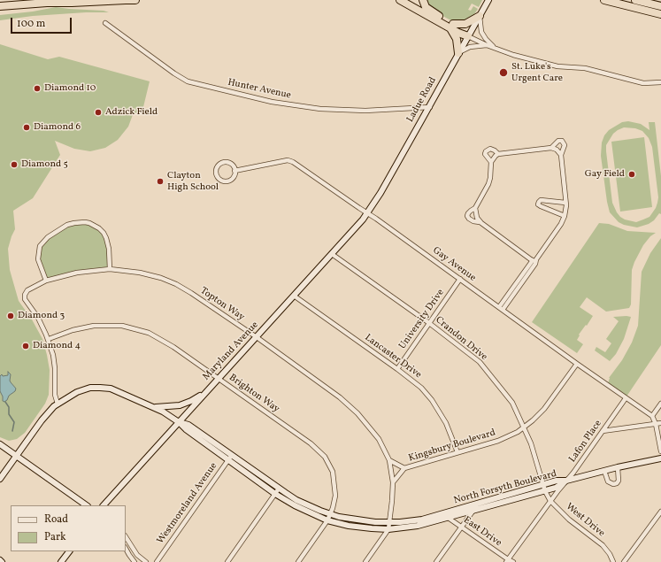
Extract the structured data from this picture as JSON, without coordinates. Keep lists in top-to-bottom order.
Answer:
{
  "streets": {
    "main road": ["Ladue Road", "Maryland Avenue", "North Forsyth Boulevard"],
    "street": [
      "Hunter Avenue",
      "Gay Avenue",
      "Topton Way",
      "University Drive",
      "Crandon Drive",
      "Lancaster Drive",
      "Brighton Way",
      "Lafon Place",
      "Kingsbury Boulevard",
      "Westmoreland Avenue",
      "West Drive",
      "East Drive"
    ]
  },
  "crossings": [
    ["Hunter Avenue", "Ladue Road"],
    ["Ladue Road", "Gay Avenue"],
    ["Ladue Road", "Maryland Avenue"],
    ["Gay Avenue", "University Drive"],
    ["Gay Avenue", "Maryland Avenue"],
    ["Gay Avenue", "Lafon Place"],
    ["Gay Avenue", "Kingsbury Boulevard"],
    ["Topton Way", "Maryland Avenue"],
    ["Topton Way", "Brighton Way"],
    ["Topton Way", "Kingsbury Boulevard"],
    ["University Drive", "Crandon Drive"],
    ["University Drive", "Lancaster Drive"],
    ["Crandon Drive", "Maryland Avenue"],
    ["Crandon Drive", "Kingsbury Boulevard"],
    ["Crandon Drive", "North Forsyth Boulevard"],
    ["Crandon Drive", "West Drive"],
    ["Maryland Avenue", "Lancaster Drive"],
    ["Maryland Avenue", "Brighton Way"],
    ["Maryland Avenue", "North Forsyth Boulevard"],
    ["Lancaster Drive", "Kingsbury Boulevard"],
    ["Brighton Way", "North Forsyth Boulevard"],
    ["Lafon Place", "North Forsyth Boulevard"],
    ["Lafon Place", "West Drive"],
    ["Lafon Place", "East Drive"],
    ["North Forsyth Boulevard", "Westmoreland Avenue"],
    ["North Forsyth Boulevard", "West Drive"],
    ["North Forsyth Boulevard", "East Drive"]
  ],
  "places": [
    "St. Luke's Urgent Care",
    "Diamond 10",
    "Adzick Field",
    "Diamond 6",
    "Diamond 5",
    "Gay Field",
    "Clayton High School",
    "Diamond 3",
    "Diamond 4"
  ],
  "legend": ["Road", "Park"],
  "scale_bar": "100 m"
}
